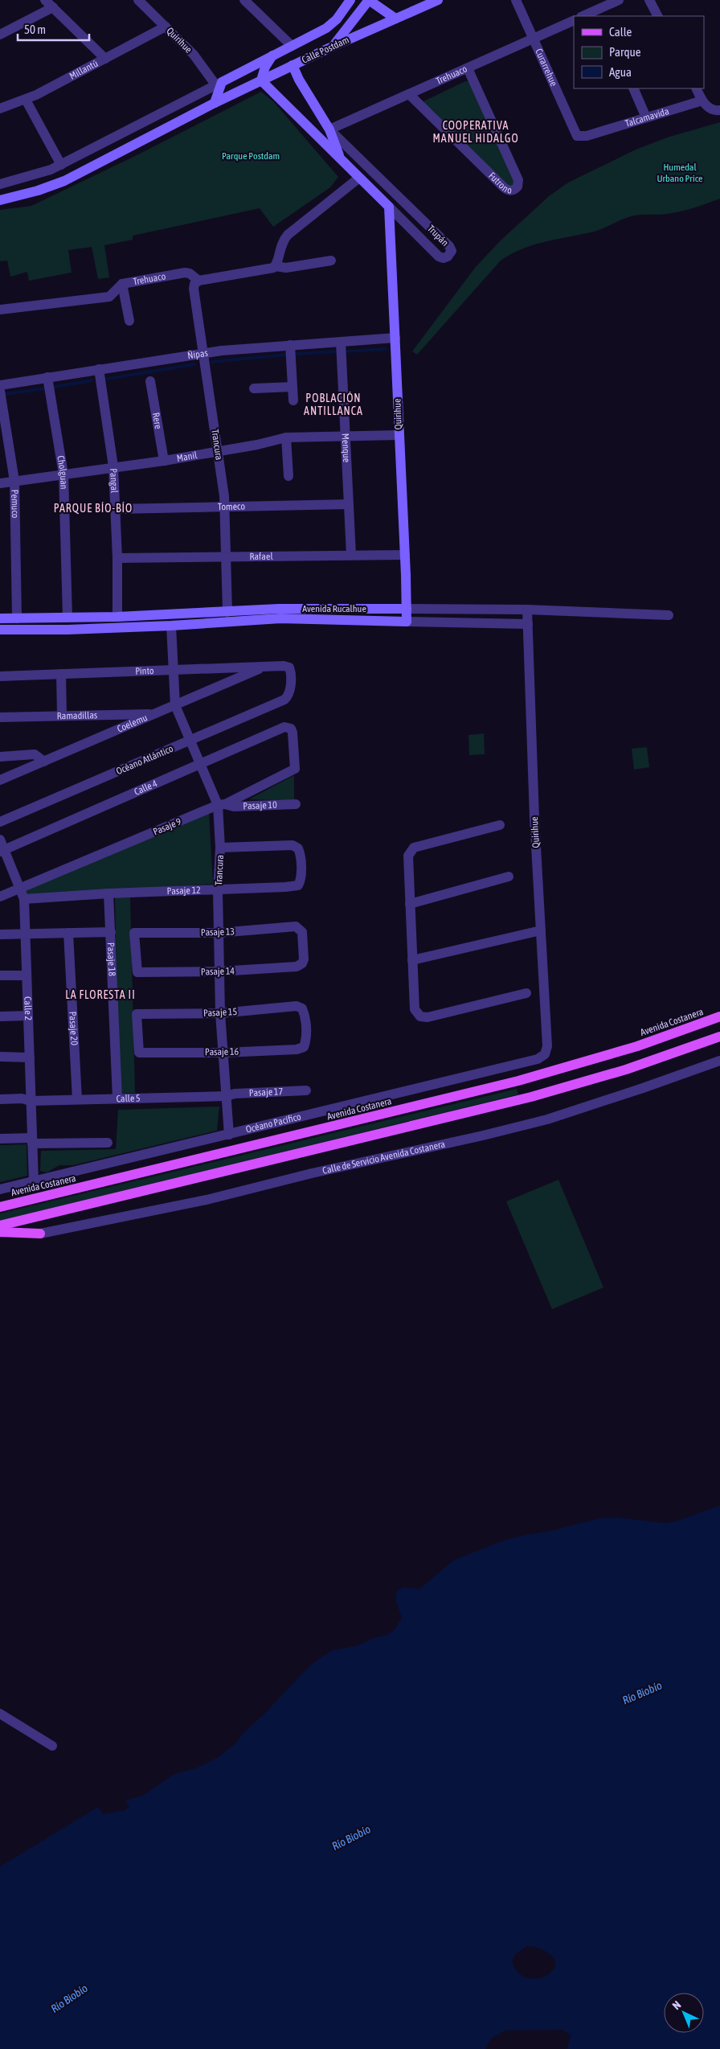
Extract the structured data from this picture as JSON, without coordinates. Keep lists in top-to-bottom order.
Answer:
{
  "streets": {
    "main road": ["Avenida Costanera"],
    "street": [
      "Quirihue",
      "Calle Postdam",
      "Curarrehue",
      "Millantú",
      "Trehuaco",
      "Talcamavida",
      "Futrono",
      "Trupán",
      "Ñipas",
      "Rere",
      "Trancura",
      "Menque",
      "Manil",
      "Cholguan",
      "Pangal",
      "Pemuco",
      "Tomeco",
      "Rafael",
      "Avenida Rucalhue",
      "Pinto",
      "Ramadillas",
      "Coelemu",
      "Océano Atlántico",
      "Calle 4",
      "Pasaje 10",
      "Pasaje 9",
      "Pasaje 12",
      "Pasaje 13",
      "Pasaje 18",
      "Pasaje 14",
      "Calle 2",
      "Pasaje 15",
      "Pasaje 20",
      "Pasaje 16",
      "Pasaje 17",
      "Calle 5",
      "Océano Pacífico",
      "Calle de Servicio Avenida Costanera"
    ]
  },
  "crossings": [
    ["Quirihue", "Calle Postdam"],
    ["Quirihue", "Millantú"],
    ["Quirihue", "Trupán"],
    ["Quirihue", "Ñipas"],
    ["Quirihue", "Manil"],
    ["Quirihue", "Rafael"],
    ["Quirihue", "Avenida Rucalhue"],
    ["Quirihue", "Océano Pacífico"],
    ["Calle Postdam", "Trupán"],
    ["Curarrehue", "Trehuaco"],
    ["Curarrehue", "Talcamavida"],
    ["Trehuaco", "Futrono"],
    ["Trehuaco", "Trupán"],
    ["Trehuaco", "Trancura"],
    ["Ñipas", "Trancura"],
    ["Ñipas", "Menque"],
    ["Ñipas", "Cholguan"],
    ["Ñipas", "Pangal"],
    ["Rere", "Manil"],
    ["Trancura", "Manil"],
    ["Trancura", "Tomeco"],
    ["Trancura", "Rafael"],
    ["Trancura", "Avenida Rucalhue"],
    ["Trancura", "Pinto"],
    ["Trancura", "Coelemu"],
    ["Trancura", "Océano Atlántico"],
    ["Trancura", "Calle 4"],
    ["Trancura", "Pasaje 10"],
    ["Trancura", "Pasaje 9"],
    ["Trancura", "Pasaje 12"],
    ["Trancura", "Pasaje 13"],
    ["Trancura", "Pasaje 14"],
    ["Trancura", "Pasaje 15"],
    ["Trancura", "Pasaje 16"],
    ["Trancura", "Pasaje 17"],
    ["Trancura", "Calle 5"],
    ["Trancura", "Océano Pacífico"],
    ["Menque", "Manil"],
    ["Menque", "Tomeco"],
    ["Menque", "Rafael"],
    ["Manil", "Cholguan"],
    ["Manil", "Pangal"],
    ["Manil", "Pemuco"],
    ["Cholguan", "Avenida Rucalhue"],
    ["Pangal", "Tomeco"],
    ["Pangal", "Rafael"],
    ["Pangal", "Avenida Rucalhue"],
    ["Pemuco", "Avenida Rucalhue"],
    ["Pinto", "Coelemu"],
    ["Pinto", "Océano Atlántico"],
    ["Ramadillas", "Coelemu"],
    ["Calle 4", "Pasaje 9"],
    ["Calle 4", "Calle 2"],
    ["Pasaje 10", "Pasaje 9"],
    ["Pasaje 9", "Calle 2"],
    ["Pasaje 12", "Pasaje 18"],
    ["Pasaje 12", "Calle 2"],
    ["Pasaje 13", "Pasaje 14"],
    ["Pasaje 18", "Calle 5"],
    ["Calle 2", "Calle 5"],
    ["Calle 2", "Océano Pacífico"],
    ["Pasaje 15", "Pasaje 16"],
    ["Pasaje 20", "Calle 5"],
    ["Pasaje 17", "Calle 5"]
  ],
  "districts": [
    "COOPERATIVA MANUEL HIDALGO",
    "POBLACIÓN ANTILLANCA",
    "PARQUE BÍO-BÍO",
    "LA FLORESTA II"
  ],
  "water": ["Río Biobío"],
  "parks": ["Parque Postdam", "Humedal Urbano Price"],
  "legend": ["Calle", "Parque", "Agua"],
  "scale_bar": "50 m",
  "north": "top left"
}
